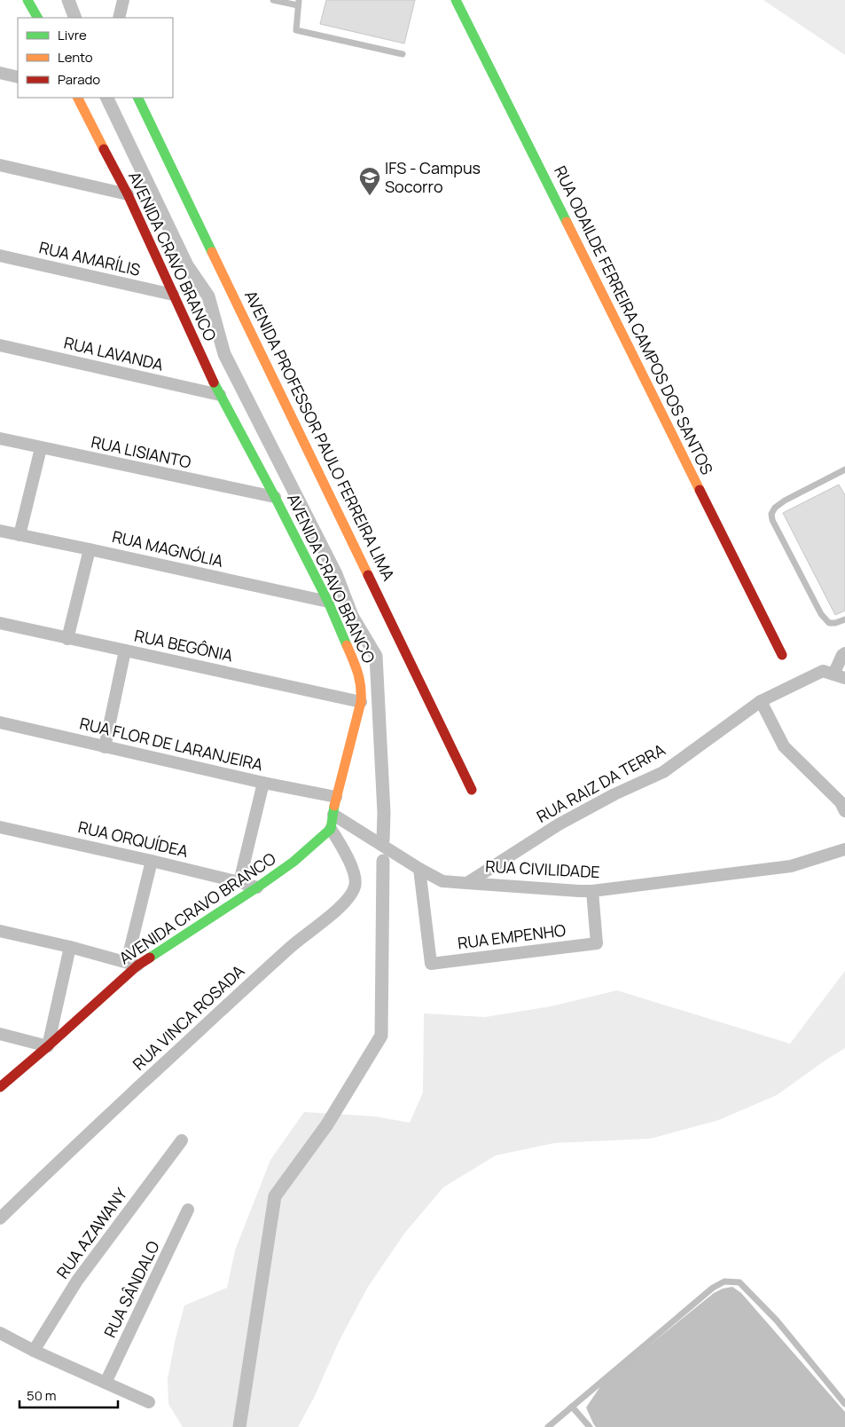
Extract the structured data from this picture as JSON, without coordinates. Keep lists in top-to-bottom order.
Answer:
{
  "streets": {
    "street": [
      "AVENIDA CRAVO BRANCO",
      "RUA AMARÍLIS",
      "RUA ODAILDE FERREIRA CAMPOS DOS SANTOS",
      "RUA LAVANDA",
      "AVENIDA PROFESSOR PAULO FERREIRA LIMA",
      "RUA LISIANTO",
      "RUA MAGNÓLIA",
      "RUA BEGÔNIA",
      "RUA FLOR DE LARANJEIRA",
      "RUA RAIZ DA TERRA",
      "RUA ORQUÍDEA",
      "RUA CIVILIDADE",
      "RUA EMPENHO",
      "RUA VINCA ROSADA",
      "RUA AZAWANY",
      "RUA SÂNDALO"
    ]
  },
  "crossings": [
    ["AVENIDA CRAVO BRANCO", "RUA AMARÍLIS"],
    ["AVENIDA CRAVO BRANCO", "RUA LAVANDA"],
    ["AVENIDA CRAVO BRANCO", "RUA LISIANTO"],
    ["AVENIDA CRAVO BRANCO", "RUA MAGNÓLIA"],
    ["AVENIDA CRAVO BRANCO", "RUA BEGÔNIA"],
    ["AVENIDA CRAVO BRANCO", "RUA FLOR DE LARANJEIRA"],
    ["AVENIDA CRAVO BRANCO", "RUA ORQUÍDEA"],
    ["AVENIDA CRAVO BRANCO", "RUA CIVILIDADE"],
    ["AVENIDA CRAVO BRANCO", "RUA VINCA ROSADA"],
    ["RUA RAIZ DA TERRA", "RUA CIVILIDADE"],
    ["RUA CIVILIDADE", "RUA EMPENHO"]
  ],
  "places": {
    "school or university": ["IFS - Campus Socorro"]
  },
  "legend": ["Livre", "Lento", "Parado"],
  "scale_bar": "50 m"
}
